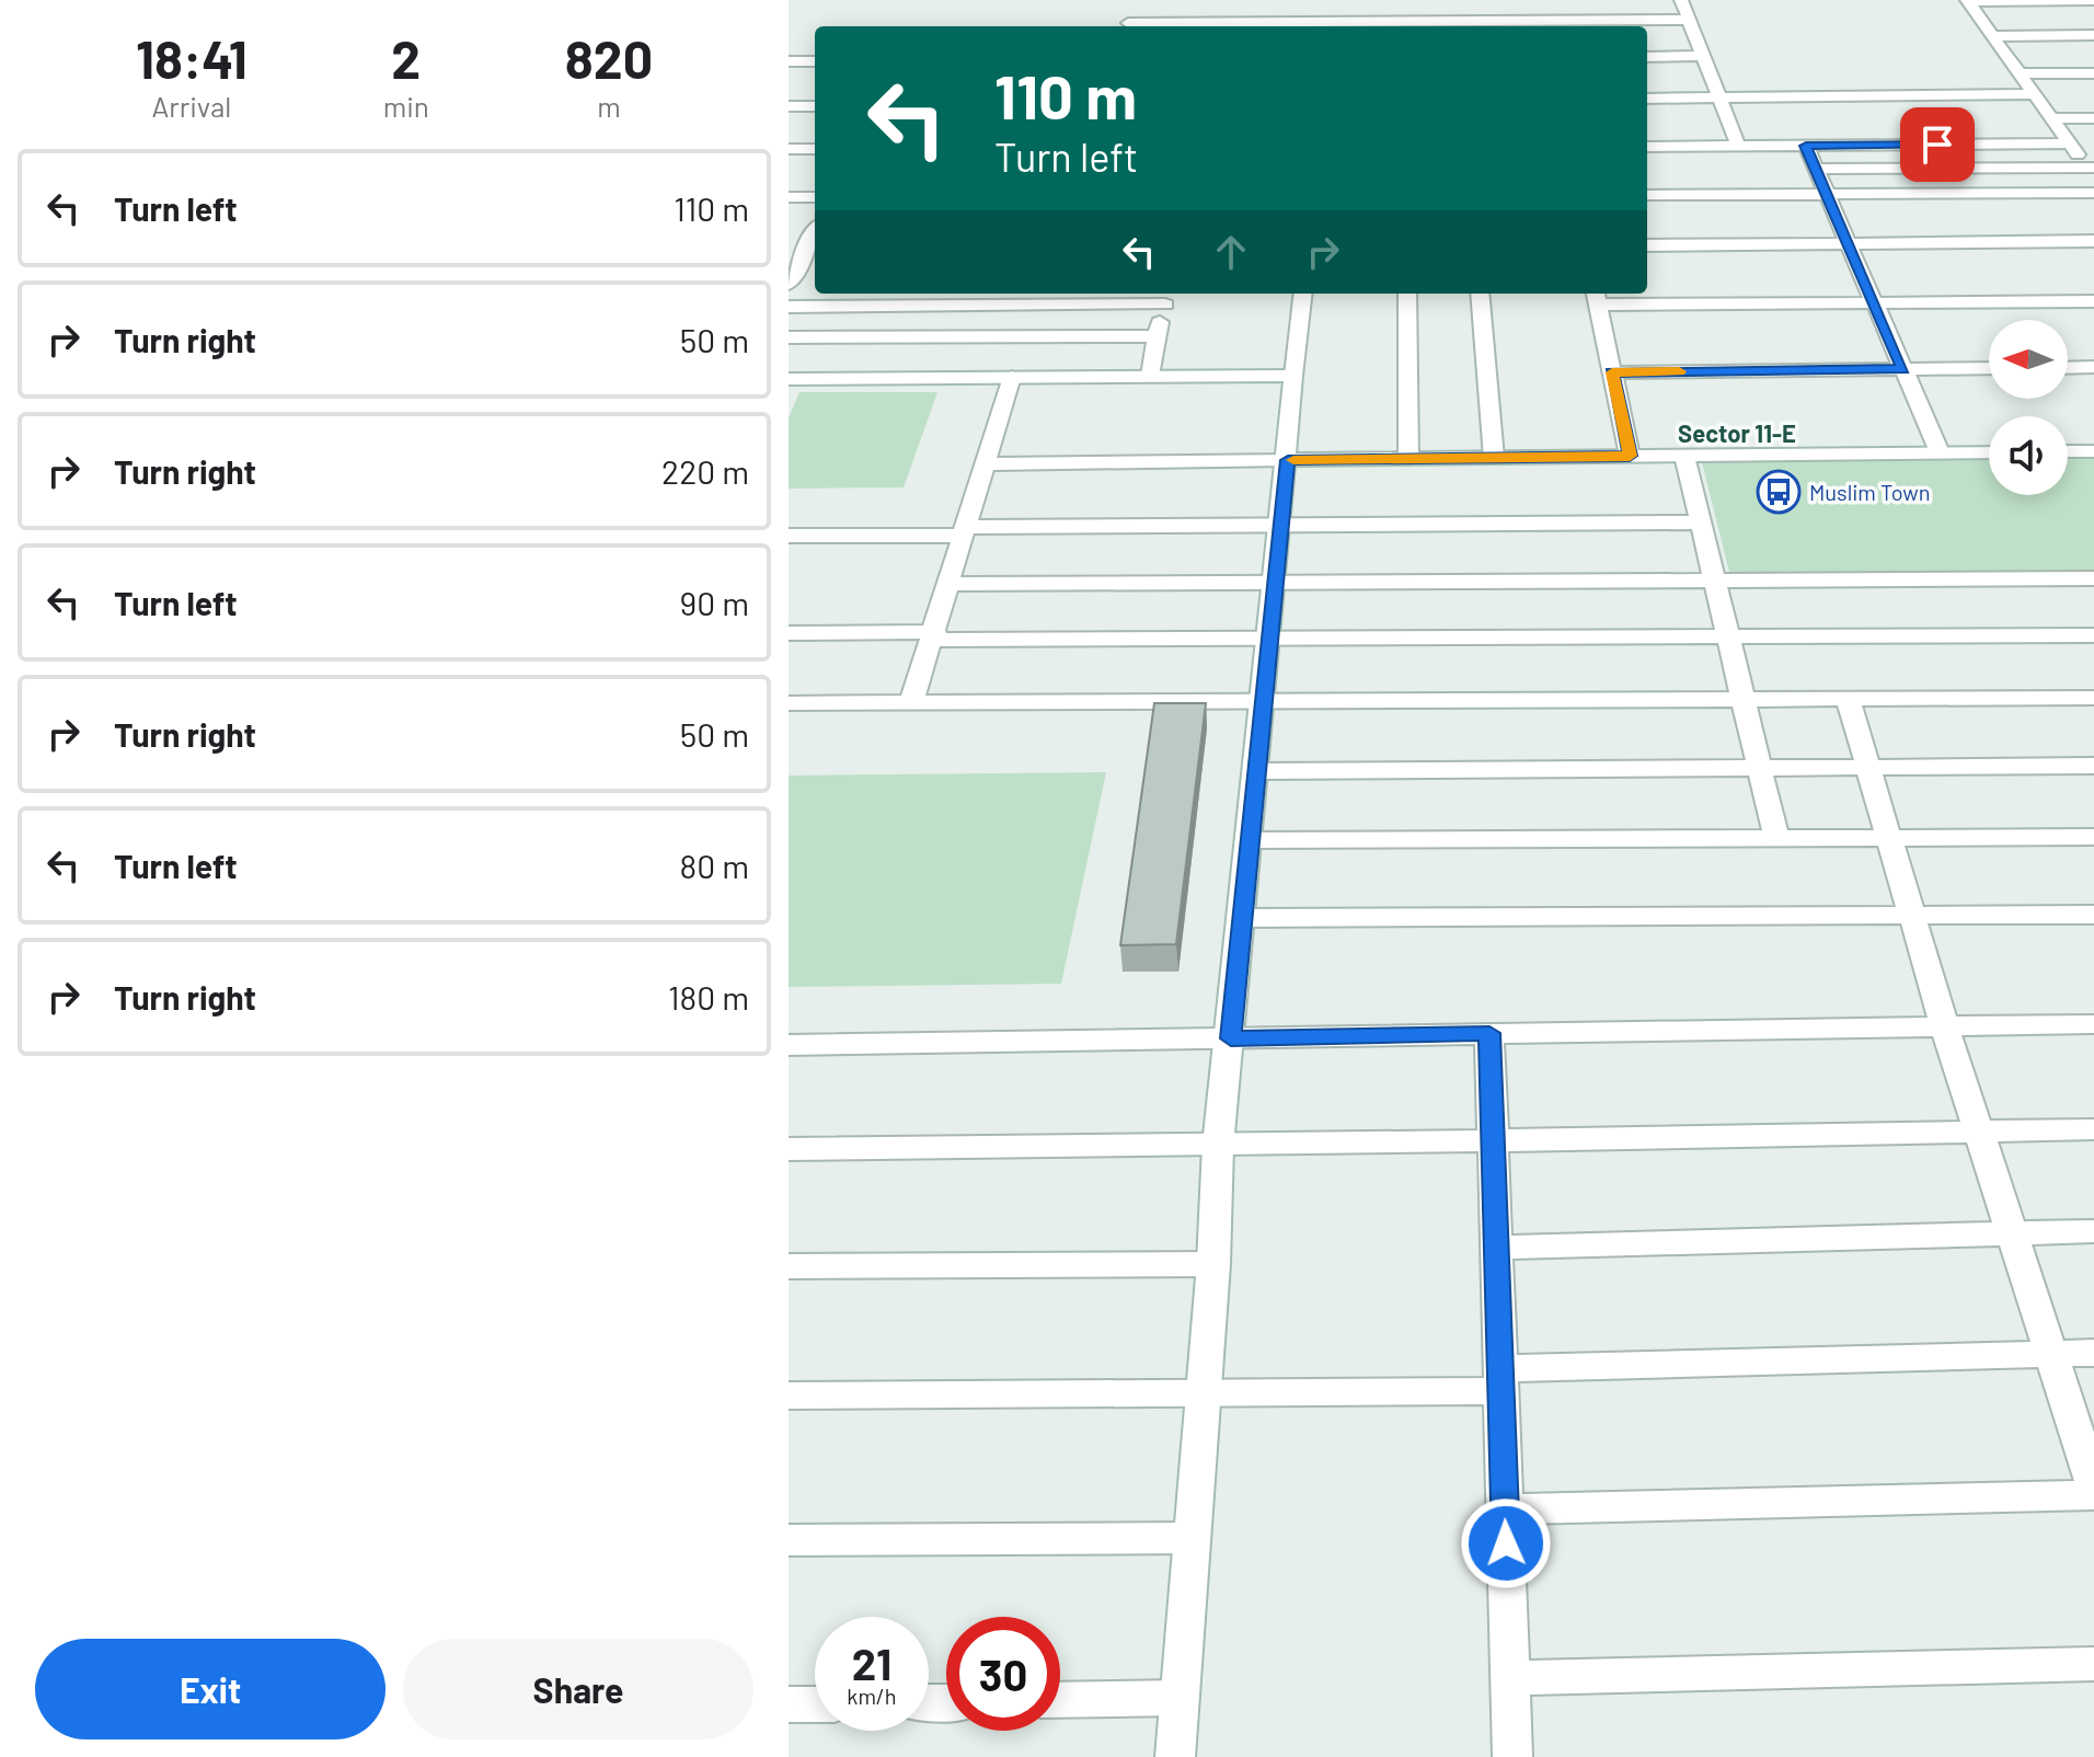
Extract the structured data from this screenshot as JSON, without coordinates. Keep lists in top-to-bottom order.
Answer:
{
  "districts": ["Sector 11-E"],
  "places": {
    "bus stop": ["Muslim Town"]
  },
  "north": "left",
  "page": {
    "eta": [
      "18:41",
      "Arrival",
      "2",
      "min",
      "820",
      "m"
    ],
    "turn": ["110 m", "Turn left"],
    "list": [
      {
        "name": "Turn left",
        "value": "110 m"
      },
      {
        "name": "Turn right",
        "value": "50 m"
      },
      {
        "name": "Turn right",
        "value": "220 m"
      },
      {
        "name": "Turn left",
        "value": "90 m"
      },
      {
        "name": "Turn right",
        "value": "50 m"
      },
      {
        "name": "Turn left",
        "value": "80 m"
      },
      {
        "name": "Turn right",
        "value": "180 m"
      }
    ],
    "speed": "21 km/h",
    "limit": "30",
    "buttons": ["Exit", "Share"]
  }
}
